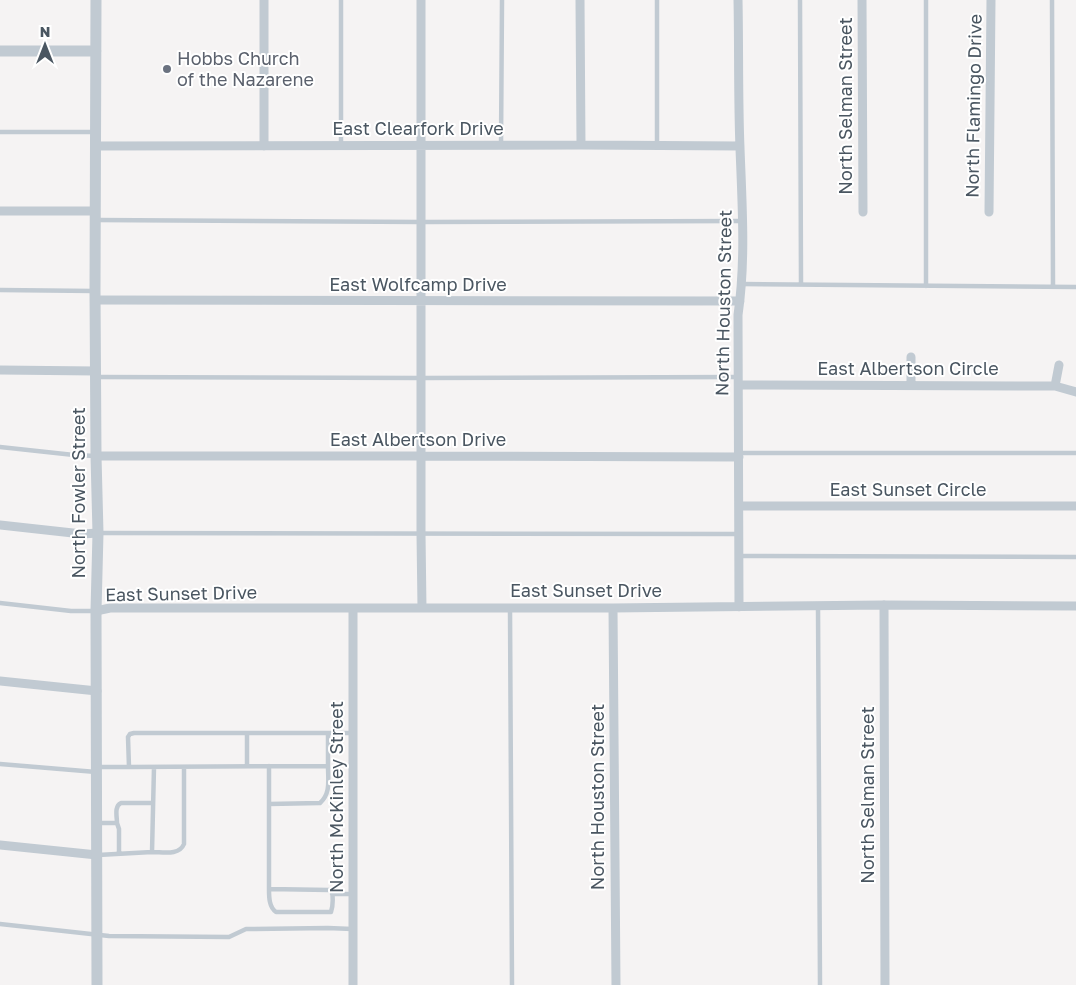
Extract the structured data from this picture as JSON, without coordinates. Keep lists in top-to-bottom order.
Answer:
{
  "streets": {
    "street": [
      "North Selman Street",
      "North Flamingo Drive",
      "East Clearfork Drive",
      "East Wolfcamp Drive",
      "North Houston Street",
      "East Albertson Circle",
      "East Albertson Drive",
      "East Sunset Circle",
      "North Fowler Street",
      "East Sunset Drive",
      "North McKinley Street"
    ]
  },
  "crossings": [
    ["North Selman Street", "East Sunset Drive"],
    ["East Clearfork Drive", "North Houston Street"],
    ["East Clearfork Drive", "North Fowler Street"],
    ["East Wolfcamp Drive", "North Houston Street"],
    ["East Wolfcamp Drive", "North Fowler Street"],
    ["North Houston Street", "East Albertson Circle"],
    ["North Houston Street", "East Albertson Drive"],
    ["North Houston Street", "East Sunset Circle"],
    ["North Houston Street", "East Sunset Drive"],
    ["East Albertson Drive", "North Fowler Street"],
    ["North Fowler Street", "East Sunset Drive"],
    ["East Sunset Drive", "North McKinley Street"]
  ],
  "places": ["Hobbs Church of the Nazarene"],
  "north": "top"
}
